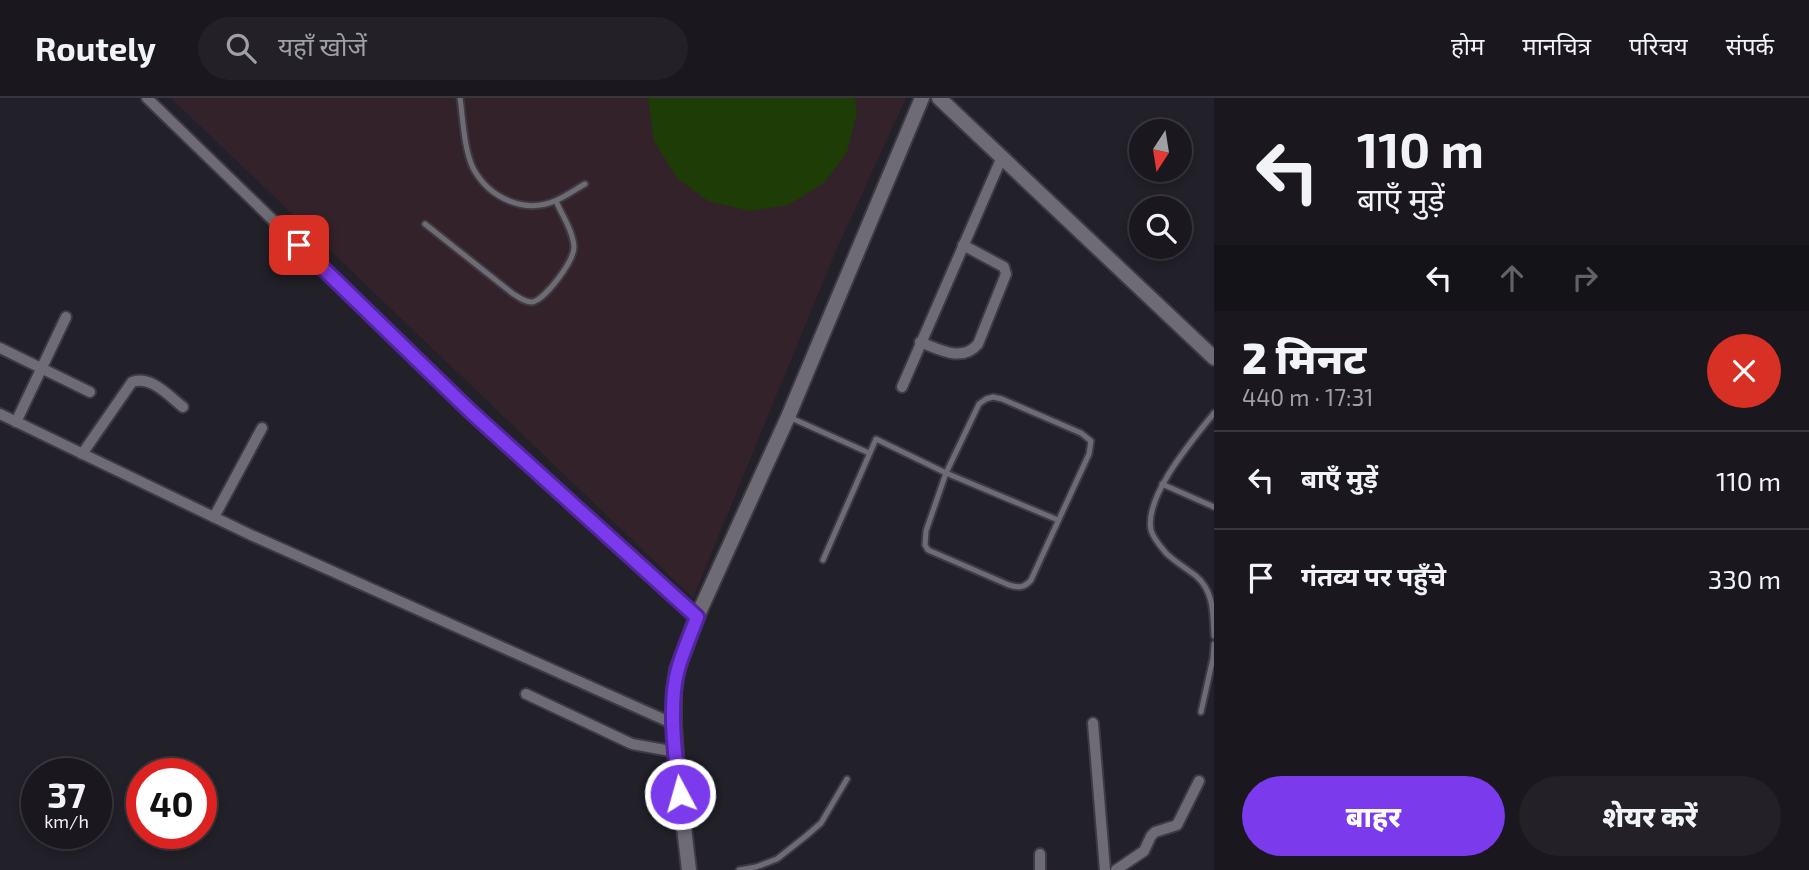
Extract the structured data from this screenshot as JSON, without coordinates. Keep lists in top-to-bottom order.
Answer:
{
  "north": "bottom",
  "page": {
    "header": "Routely",
    "search": "यहाँ खोजें",
    "nav": [
      "होम",
      "मानचित्र",
      "परिचय",
      "संपर्क"
    ],
    "turn": ["110 m", "बाएँ मुड़ें"],
    "heading": ["2 मिनट", "440 m · 17:31"],
    "list": [
      {
        "name": "बाएँ मुड़ें",
        "value": "110 m"
      },
      {
        "name": "गंतव्य पर पहुँचे",
        "value": "330 m"
      }
    ],
    "speed": "37 km/h",
    "limit": "40",
    "buttons": ["बाहर", "शेयर करें"]
  }
}
